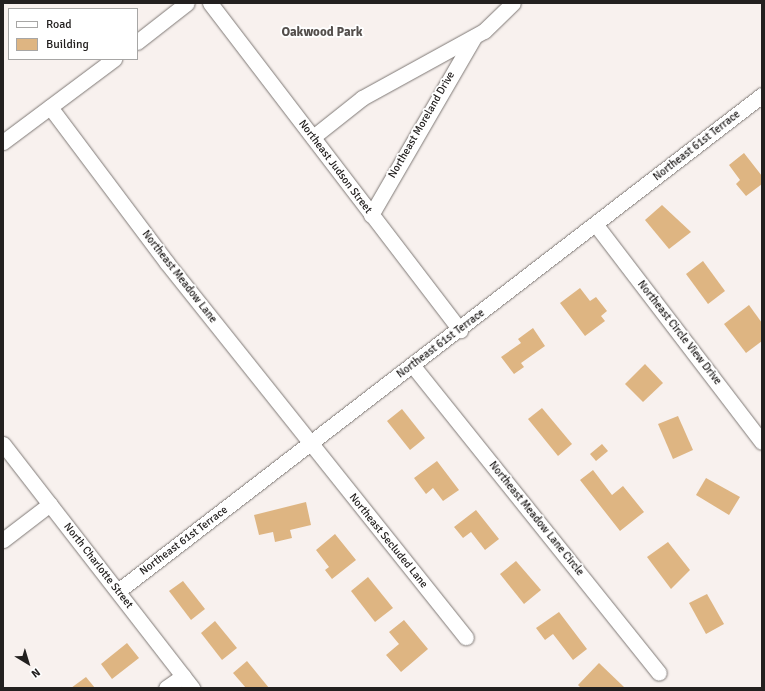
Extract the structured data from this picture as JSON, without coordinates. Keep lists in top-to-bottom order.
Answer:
{
  "streets": {
    "street": [
      "Northeast Moreland Drive",
      "Northeast 61st Terrace",
      "Northeast Judson Street",
      "Northeast Meadow Lane",
      "Northeast Circle View Drive",
      "Northeast Meadow Lane Circle",
      "Northeast Secluded Lane",
      "North Charlotte Street"
    ]
  },
  "crossings": [
    ["Northeast Moreland Drive", "Northeast Judson Street"],
    ["Northeast 61st Terrace", "Northeast Judson Street"],
    ["Northeast 61st Terrace", "Northeast Meadow Lane"],
    ["Northeast 61st Terrace", "Northeast Circle View Drive"],
    ["Northeast 61st Terrace", "Northeast Meadow Lane Circle"],
    ["Northeast 61st Terrace", "Northeast Secluded Lane"],
    ["Northeast 61st Terrace", "North Charlotte Street"],
    ["Northeast Meadow Lane", "Northeast Secluded Lane"]
  ],
  "districts": ["Oakwood Park"],
  "legend": ["Road", "Building"],
  "north": "bottom right"
}
